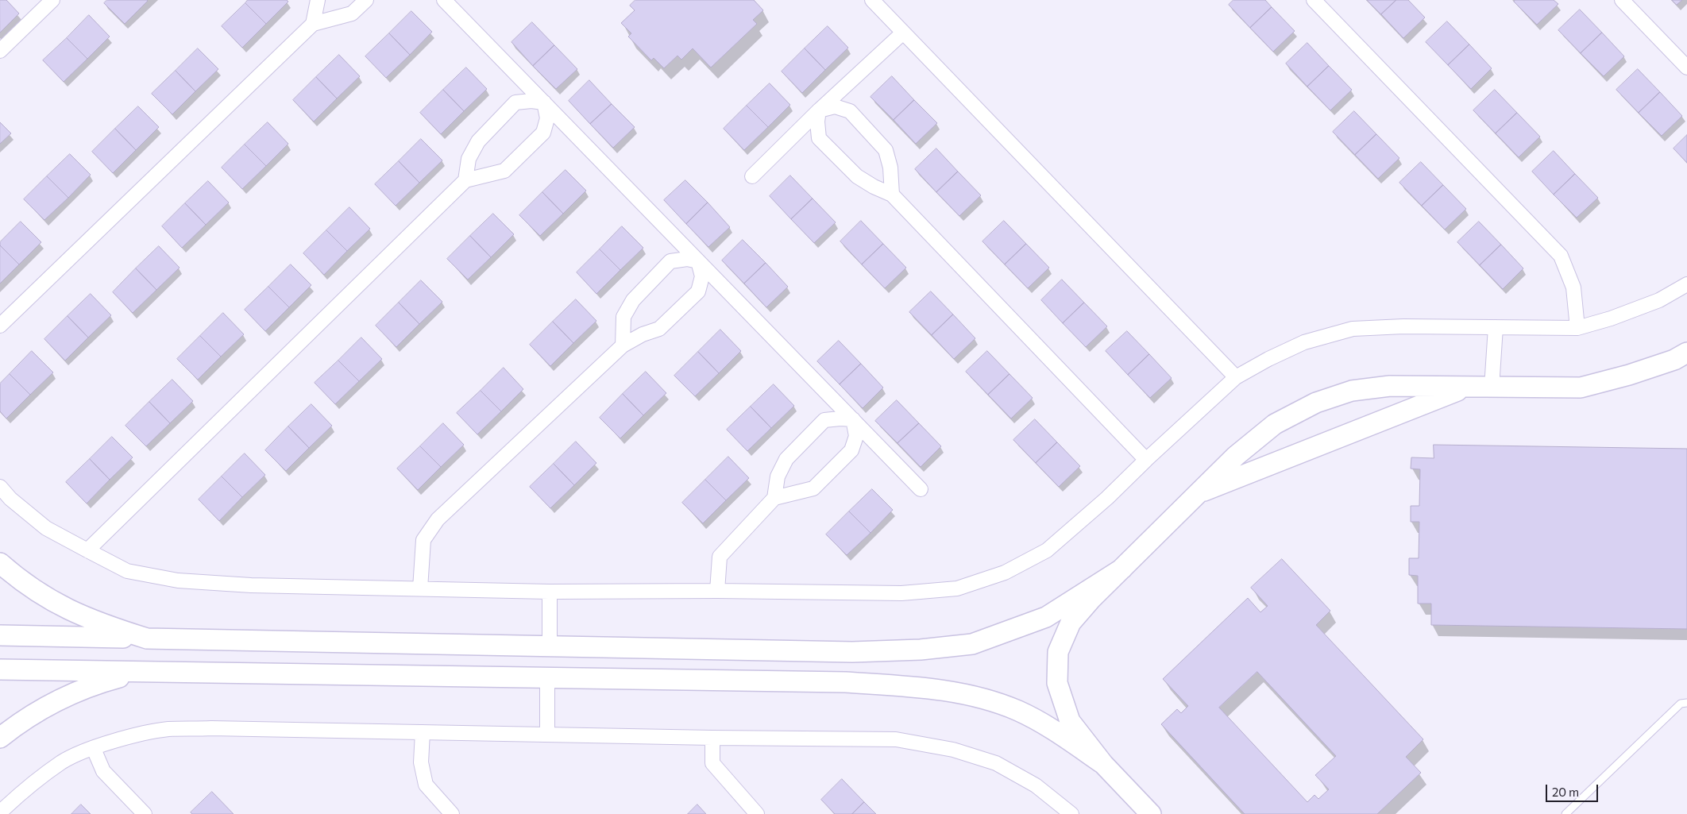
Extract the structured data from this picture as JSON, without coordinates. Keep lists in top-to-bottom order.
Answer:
{
  "scale_bar": "20 m"
}
